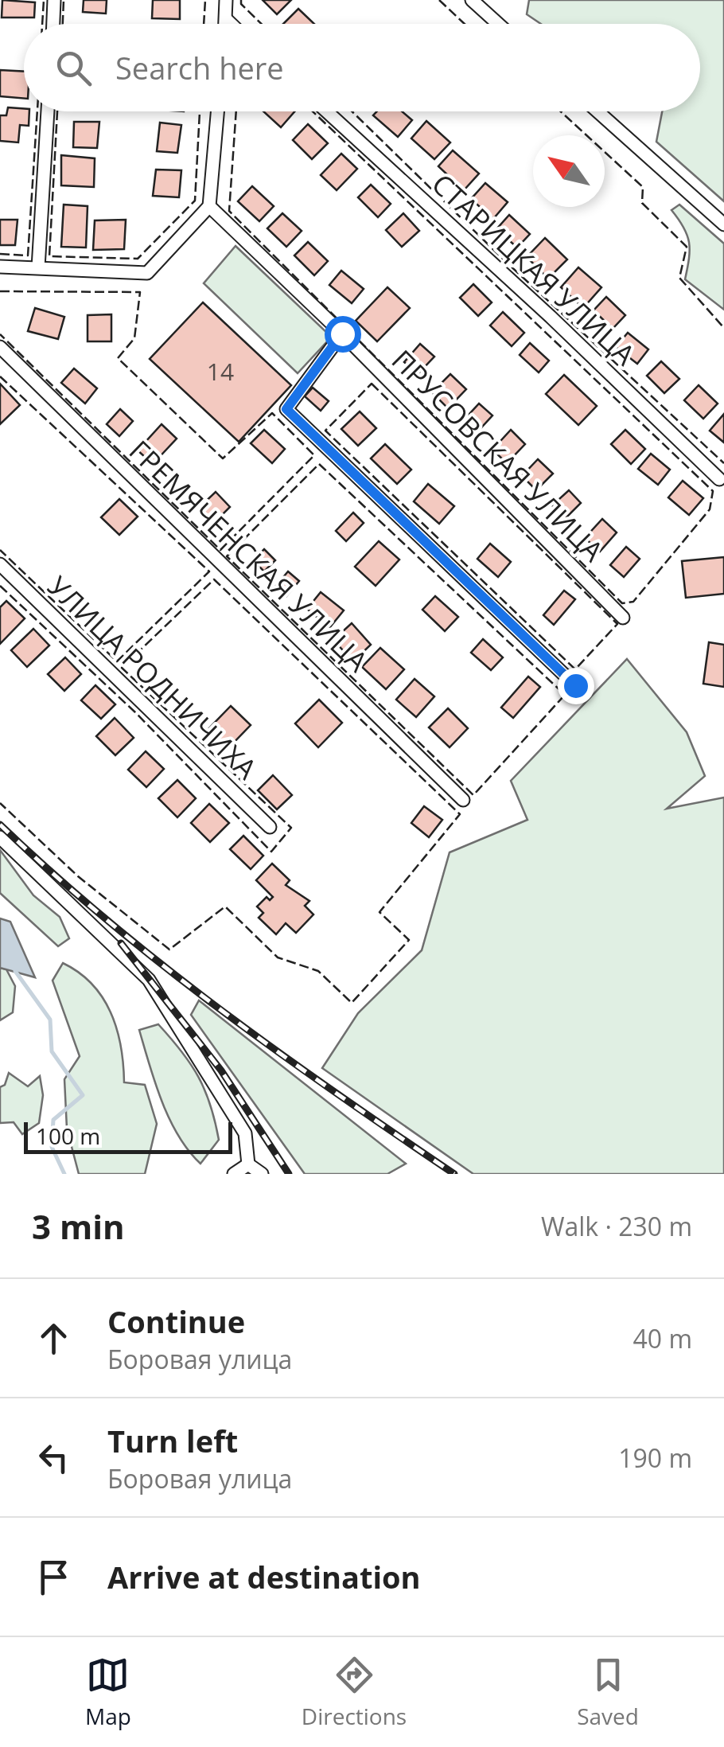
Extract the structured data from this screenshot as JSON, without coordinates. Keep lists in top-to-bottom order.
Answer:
{
  "streets": {
    "street": [
      "СТАРИЦКАЯ УЛИЦА",
      "ПРУСОВСКАЯ УЛИЦА",
      "ГРЕМЯЧЕНСКАЯ УЛИЦА",
      "УЛИЦА РОДНИЧИХА"
    ]
  },
  "house_numbers": ["14"],
  "scale_bar": "100 m",
  "north": "top left",
  "page": {
    "search": "Search here",
    "scale": "100 m",
    "heading": ["3 min", "Walk · 230 m"],
    "list": [
      ["Continue", "Боровая улица", "40 m"],
      ["Turn left", "Боровая улица", "190 m"],
      "Arrive at destination"
    ],
    "nav": ["Map", "Directions", "Saved"]
  }
}
